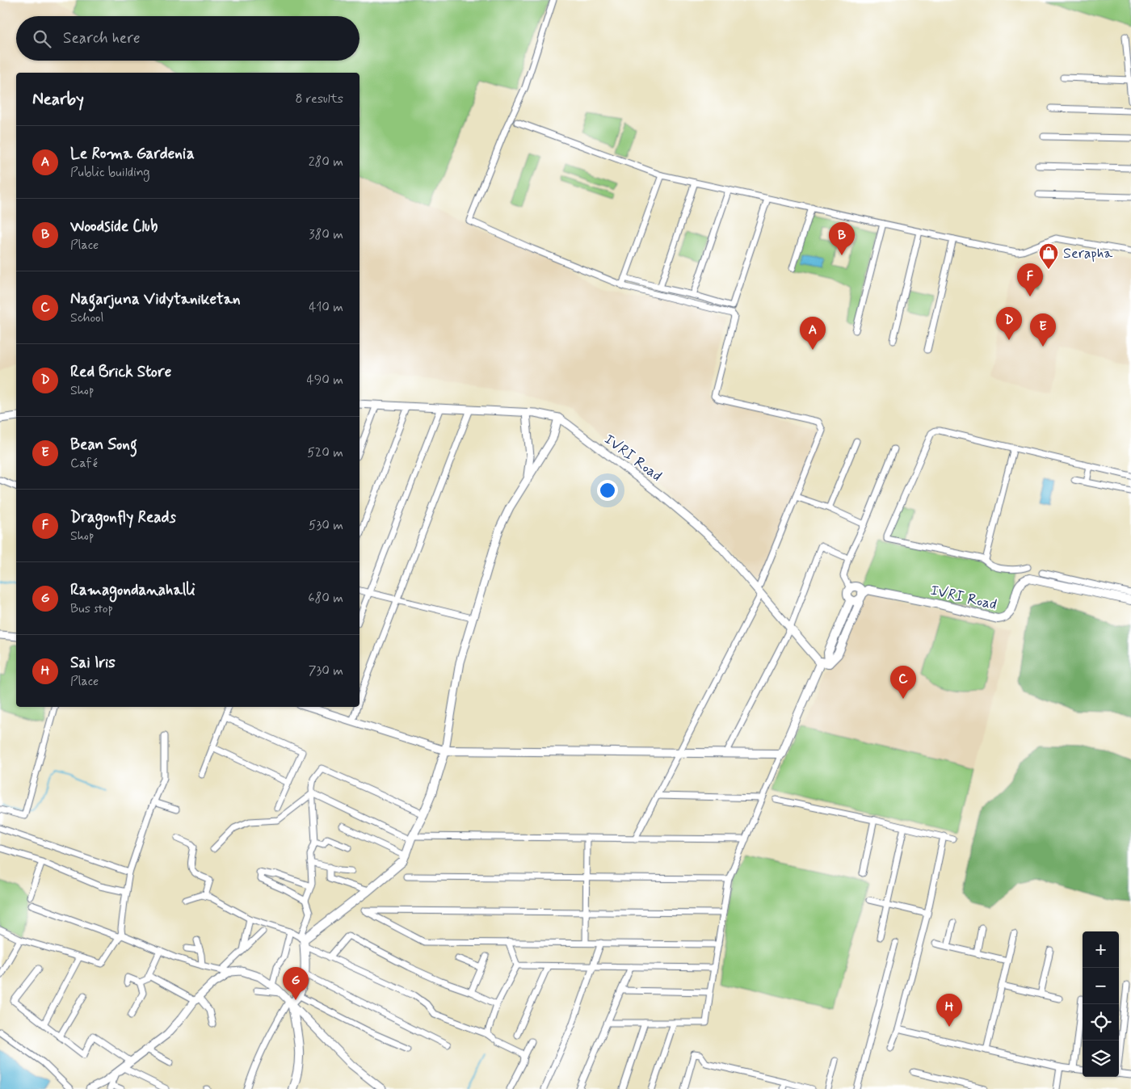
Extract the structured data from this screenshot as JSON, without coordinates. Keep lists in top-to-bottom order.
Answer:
{
  "streets": {
    "main road": ["IVRI Road"]
  },
  "places": {
    "shop": ["Serapha"]
  },
  "page": {
    "search": "Search here",
    "heading": ["Nearby", "8 results"],
    "list": [
      {
        "mark": "A",
        "name": "Le Roma Gardenia",
        "note": "Public building",
        "value": "280 m"
      },
      {
        "mark": "B",
        "name": "Woodside Club",
        "note": "Place",
        "value": "380 m"
      },
      {
        "mark": "C",
        "name": "Nagarjuna Vidytaniketan",
        "note": "School",
        "value": "410 m"
      },
      {
        "mark": "D",
        "name": "Red Brick Store",
        "note": "Shop",
        "value": "490 m"
      },
      {
        "mark": "E",
        "name": "Bean Song",
        "note": "Café",
        "value": "520 m"
      },
      {
        "mark": "F",
        "name": "Dragonfly Reads",
        "note": "Shop",
        "value": "530 m"
      },
      {
        "mark": "G",
        "name": "Ramagondanahalli",
        "note": "Bus stop",
        "value": "680 m"
      },
      {
        "mark": "H",
        "name": "Sai Iris",
        "note": "Place",
        "value": "730 m"
      }
    ],
    "pins": [
      "B",
      "F",
      "D",
      "E",
      "A",
      "C",
      "G",
      "H"
    ],
    "map_buttons": ["+", "−"]
  }
}
